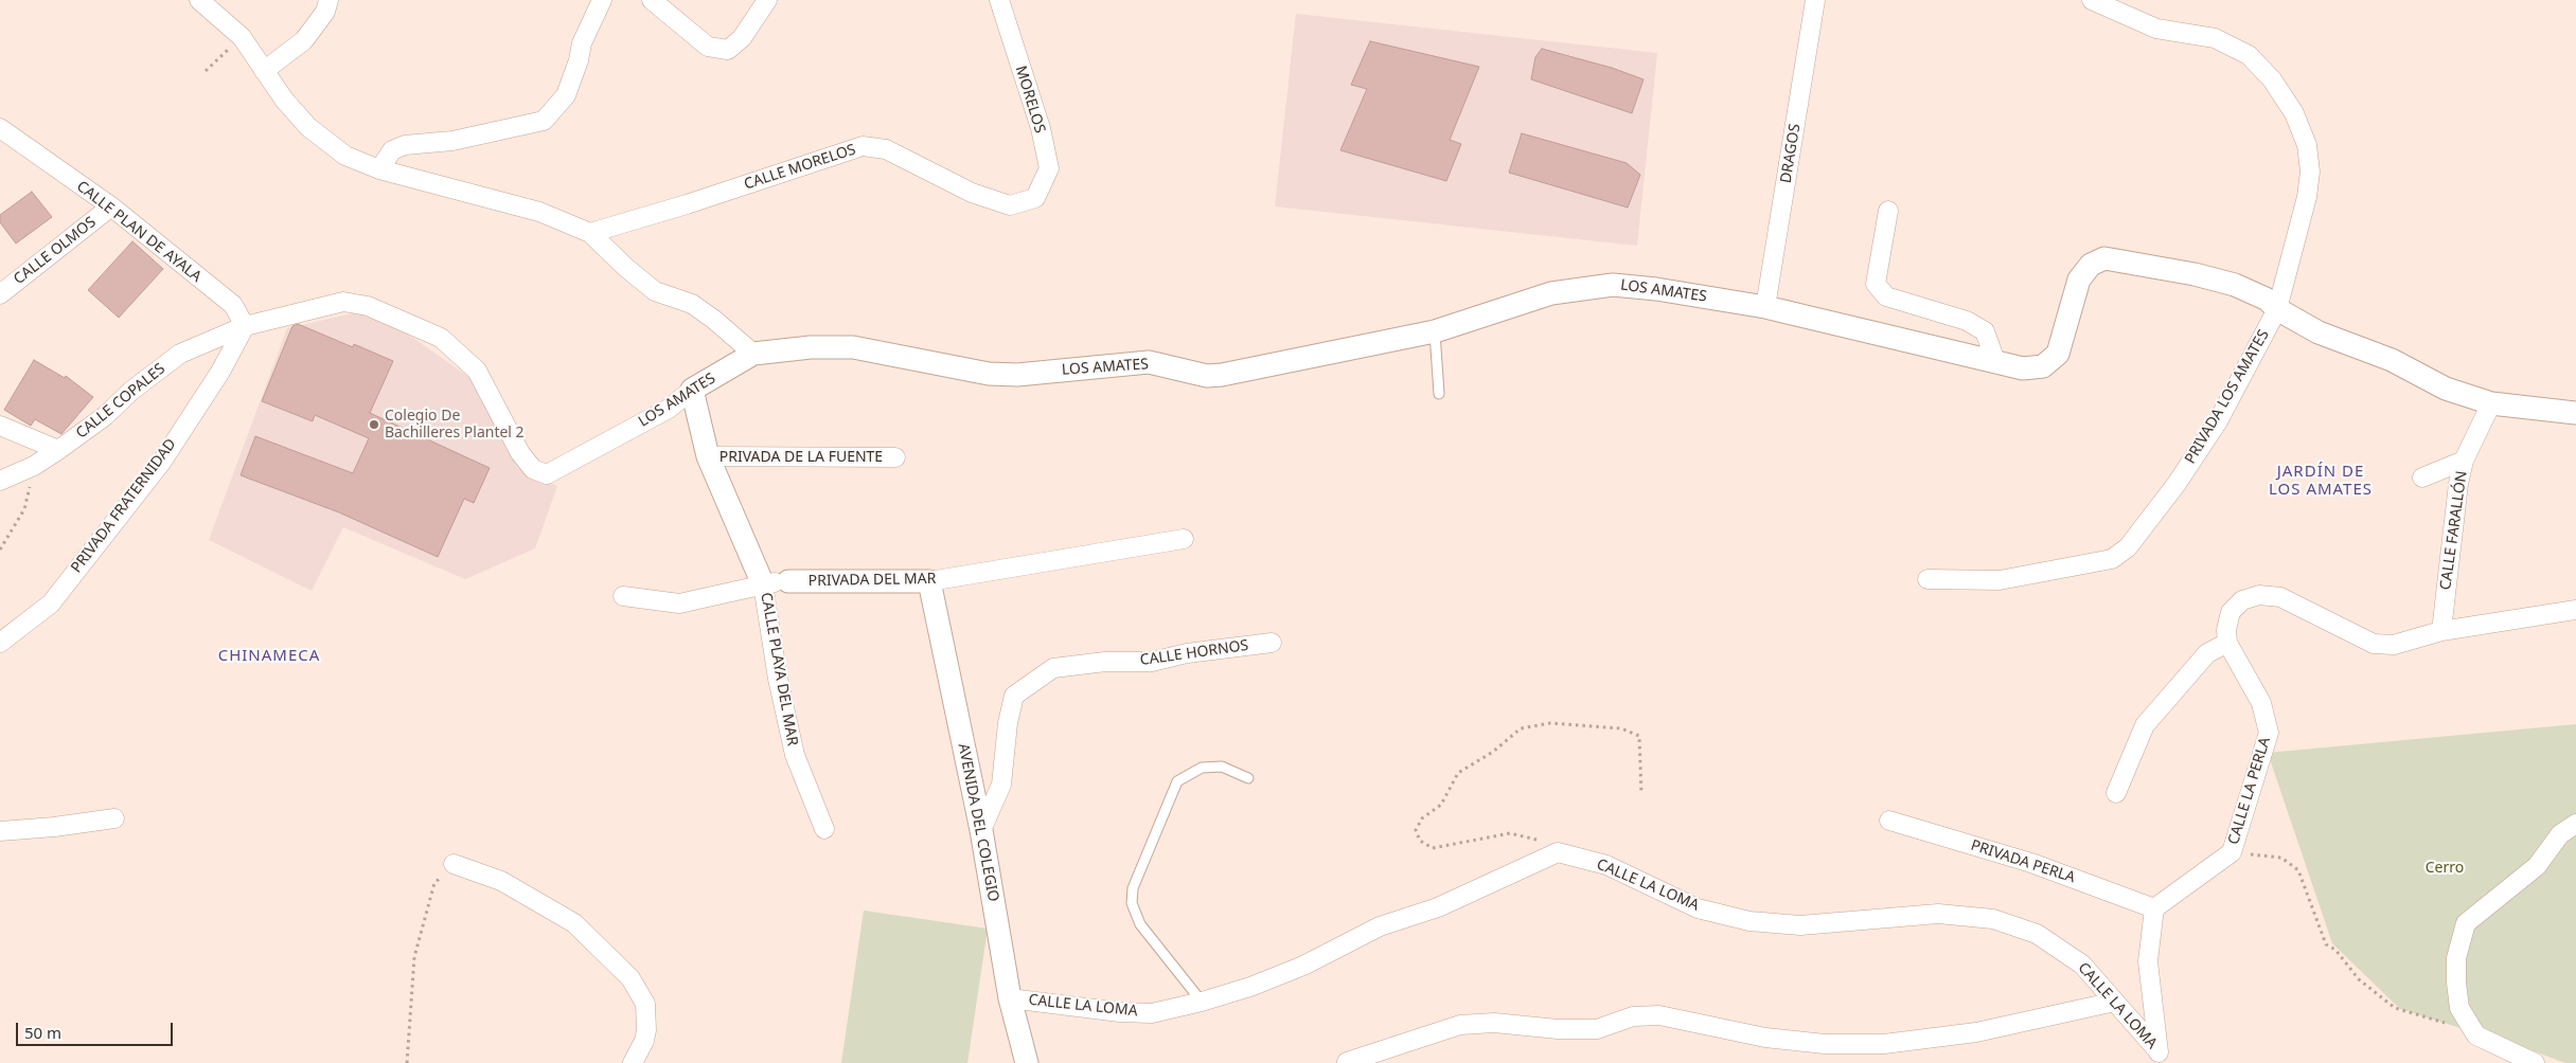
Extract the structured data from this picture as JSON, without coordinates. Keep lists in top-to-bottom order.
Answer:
{
  "streets": {
    "street": [
      "MORELOS",
      "DRAGOS",
      "CALLE MORELOS",
      "CALLE PLAN DE AYALA",
      "CALLE OLMOS",
      "LOS AMATES",
      "PRIVADA LOS AMATES",
      "CALLE COPALES",
      "PRIVADA DE LA FUENTE",
      "PRIVADA FRATERNIDAD",
      "CALLE FARALLÓN",
      "PRIVADA DEL MAR",
      "CALLE HORNOS",
      "CALLE PLAYA DEL MAR",
      "CALLE LA PERLA",
      "AVENIDA DEL COLEGIO",
      "PRIVADA PERLA",
      "CALLE LA LOMA"
    ]
  },
  "crossings": [
    ["MORELOS", "CALLE MORELOS"],
    ["DRAGOS", "LOS AMATES"],
    ["CALLE PLAN DE AYALA", "CALLE OLMOS"],
    ["CALLE PLAN DE AYALA", "LOS AMATES"],
    ["CALLE PLAN DE AYALA", "CALLE COPALES"],
    ["CALLE PLAN DE AYALA", "PRIVADA FRATERNIDAD"],
    ["LOS AMATES", "PRIVADA LOS AMATES"],
    ["LOS AMATES", "CALLE COPALES"],
    ["LOS AMATES", "PRIVADA FRATERNIDAD"],
    ["LOS AMATES", "CALLE PLAYA DEL MAR"],
    ["CALLE COPALES", "PRIVADA FRATERNIDAD"],
    ["PRIVADA DE LA FUENTE", "CALLE PLAYA DEL MAR"],
    ["PRIVADA DEL MAR", "CALLE PLAYA DEL MAR"],
    ["PRIVADA DEL MAR", "AVENIDA DEL COLEGIO"],
    ["CALLE HORNOS", "AVENIDA DEL COLEGIO"],
    ["CALLE LA PERLA", "PRIVADA PERLA"],
    ["AVENIDA DEL COLEGIO", "CALLE LA LOMA"]
  ],
  "districts": ["JARDÍN DE LOS AMATES", "CHINAMECA"],
  "parks": ["Cerro"],
  "places": ["Colegio De Bachilleres Plantel 2"],
  "scale_bar": "50 m"
}
